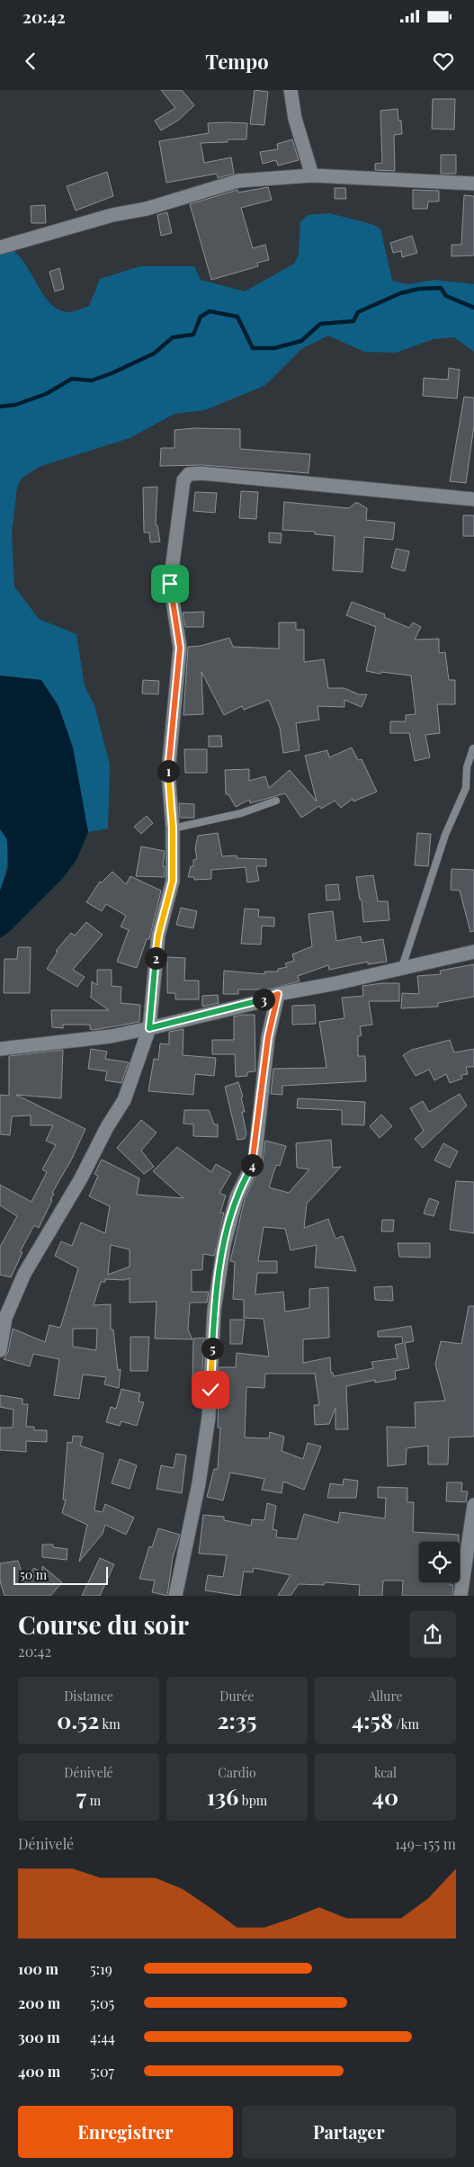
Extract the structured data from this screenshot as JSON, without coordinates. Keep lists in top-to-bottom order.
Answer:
{
  "scale_bar": "50 m",
  "page": {
    "status": "20:42",
    "header": "Tempo",
    "pins": [
      "1",
      "2",
      "3",
      "4",
      "5"
    ],
    "scale": "50 m",
    "heading": ["Course du soir", "20:42"],
    "stats": [
      ["Distance", "0.52 km"],
      ["Durée", "2:35"],
      ["Allure", "4:58 /km"],
      ["Dénivelé", "7 m"],
      ["Cardio", "136 bpm"],
      ["kcal", "40"]
    ],
    "chart": ["Dénivelé", "149–155 m"],
    "list": [
      {
        "name": "100 m",
        "note": "5:19"
      },
      {
        "name": "200 m",
        "note": "5:05"
      },
      {
        "name": "300 m",
        "note": "4:44"
      },
      {
        "name": "400 m",
        "note": "5:07"
      }
    ],
    "buttons": ["Enregistrer", "Partager"]
  }
}
